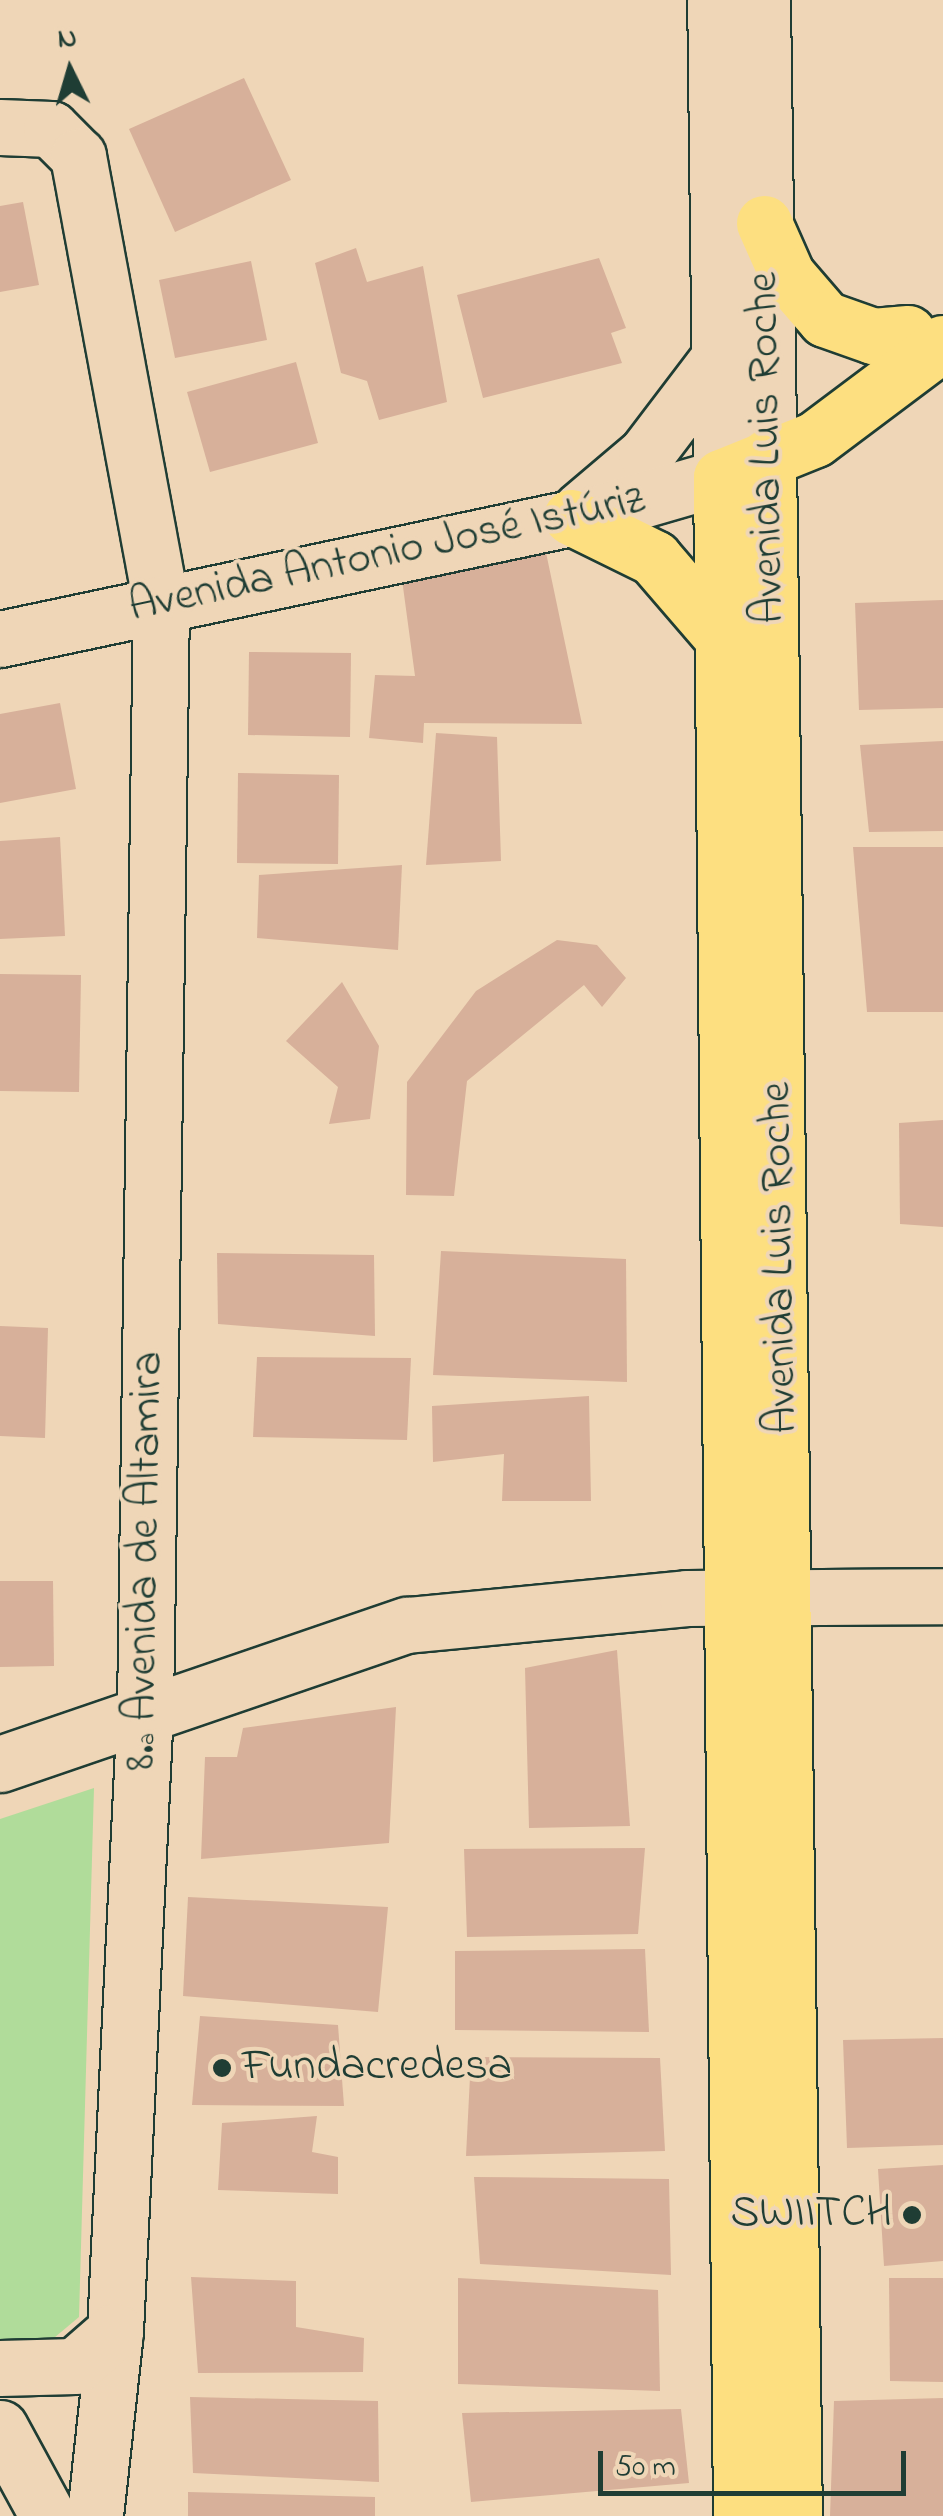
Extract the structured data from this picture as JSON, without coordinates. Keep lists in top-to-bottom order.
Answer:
{
  "streets": {
    "main road": ["Avenida Luis Roche"],
    "street": ["Avenida Antonio José Istúriz", "8.ª Avenida de Altamira"]
  },
  "crossings": [
    ["Avenida Luis Roche", "Avenida Antonio José Istúriz"],
    ["Avenida Antonio José Istúriz", "8.ª Avenida de Altamira"]
  ],
  "places": ["Fundacredesa", "SWIITCH"],
  "scale_bar": "50 m",
  "north": "top"
}
